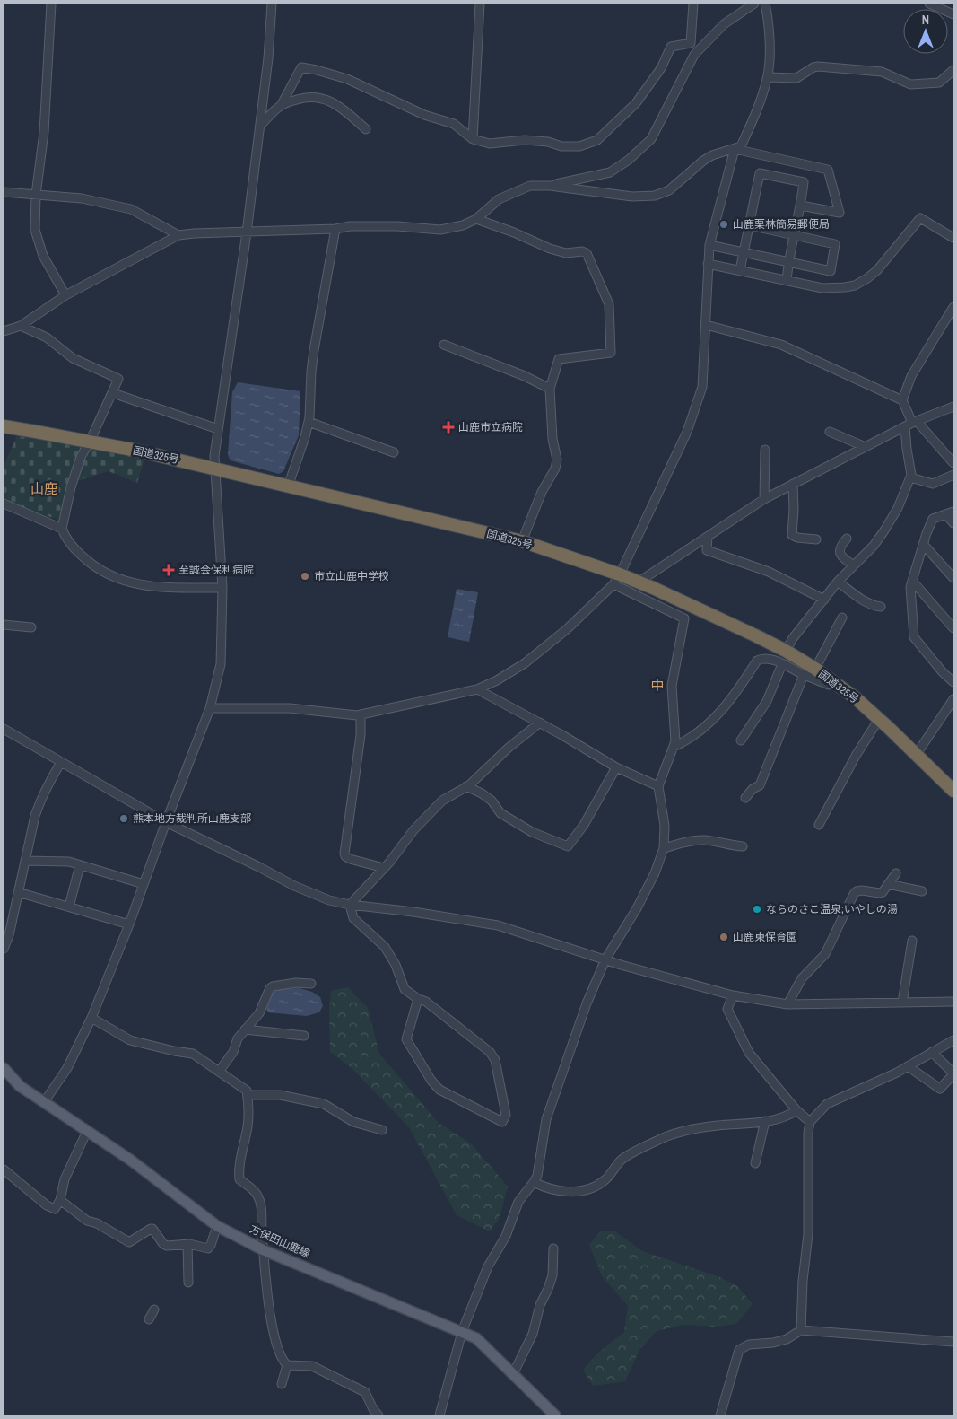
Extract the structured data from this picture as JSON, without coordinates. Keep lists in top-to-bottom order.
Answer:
{
  "streets": {
    "highway": ["国道325号"],
    "main road": ["方保田山鹿線"]
  },
  "districts": ["山鹿", "中"],
  "places": {
    "other": [
      "山鹿栗林簡易郵便局",
      "市立山鹿中学校",
      "熊本地方裁判所山鹿支部",
      "ならのさこ温泉;いやしの湯",
      "山鹿東保育園"
    ],
    "health": ["山鹿市立病院", "至誠会保利病院"]
  },
  "north": "top"
}
